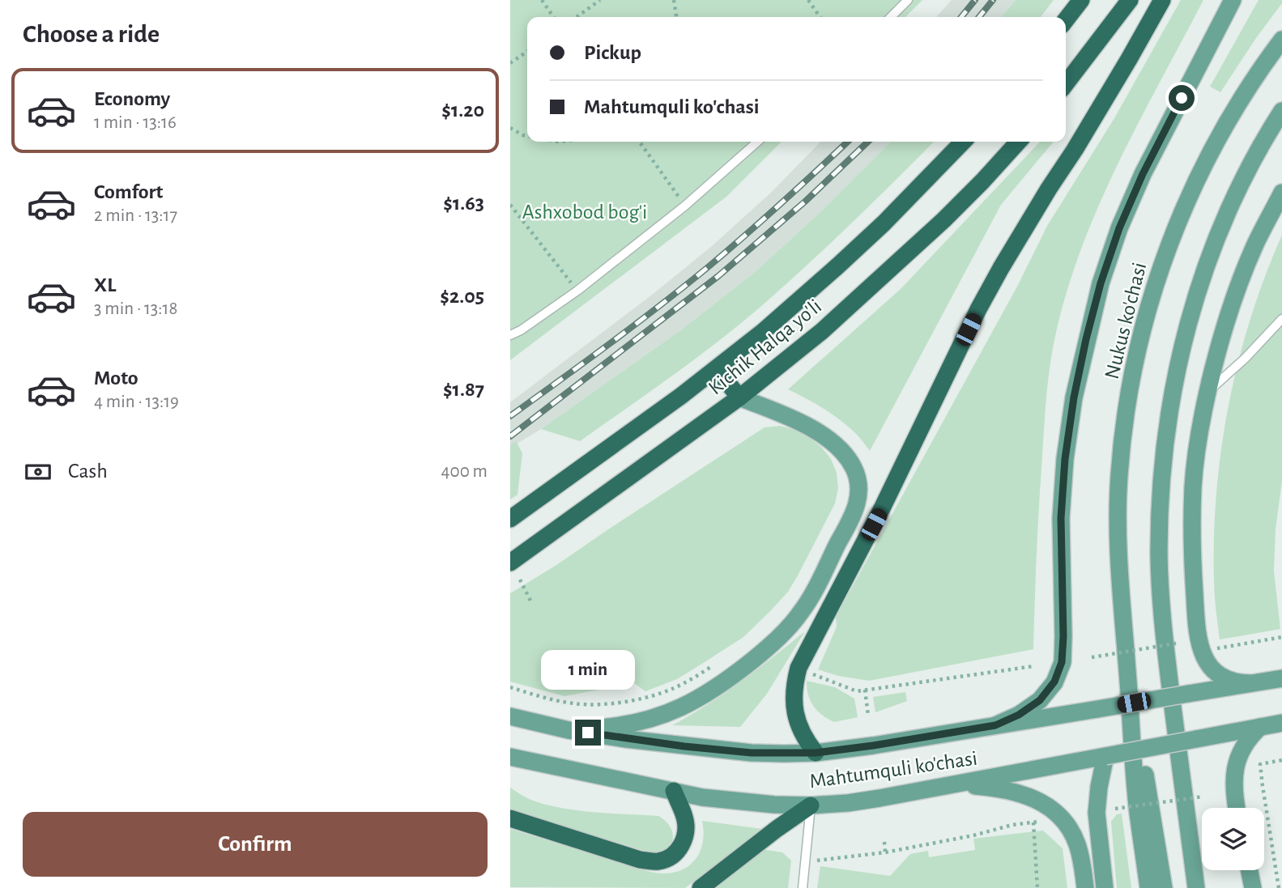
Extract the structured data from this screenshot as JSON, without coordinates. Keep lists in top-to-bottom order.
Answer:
{
  "streets": {
    "highway": ["Kichik Halqa yo'li"],
    "main road": ["Nukus ko'chasi", "Mahtumquli ko'chasi"]
  },
  "parks": ["Ashxobod bog'i"],
  "page": {
    "heading": "Choose a ride",
    "banner": ["Pickup", "Mahtumquli ko'chasi"],
    "list": [
      {
        "name": "Economy",
        "note": "1 min · 13:16",
        "value": "$1.20"
      },
      {
        "name": "Comfort",
        "note": "2 min · 13:17",
        "value": "$1.63"
      },
      {
        "name": "XL",
        "note": "3 min · 13:18",
        "value": "$2.05"
      },
      {
        "name": "Moto",
        "note": "4 min · 13:19",
        "value": "$1.87"
      }
    ],
    "pay": ["Cash", "400 m"],
    "bubble": "1 min",
    "buttons": "Confirm"
  }
}
